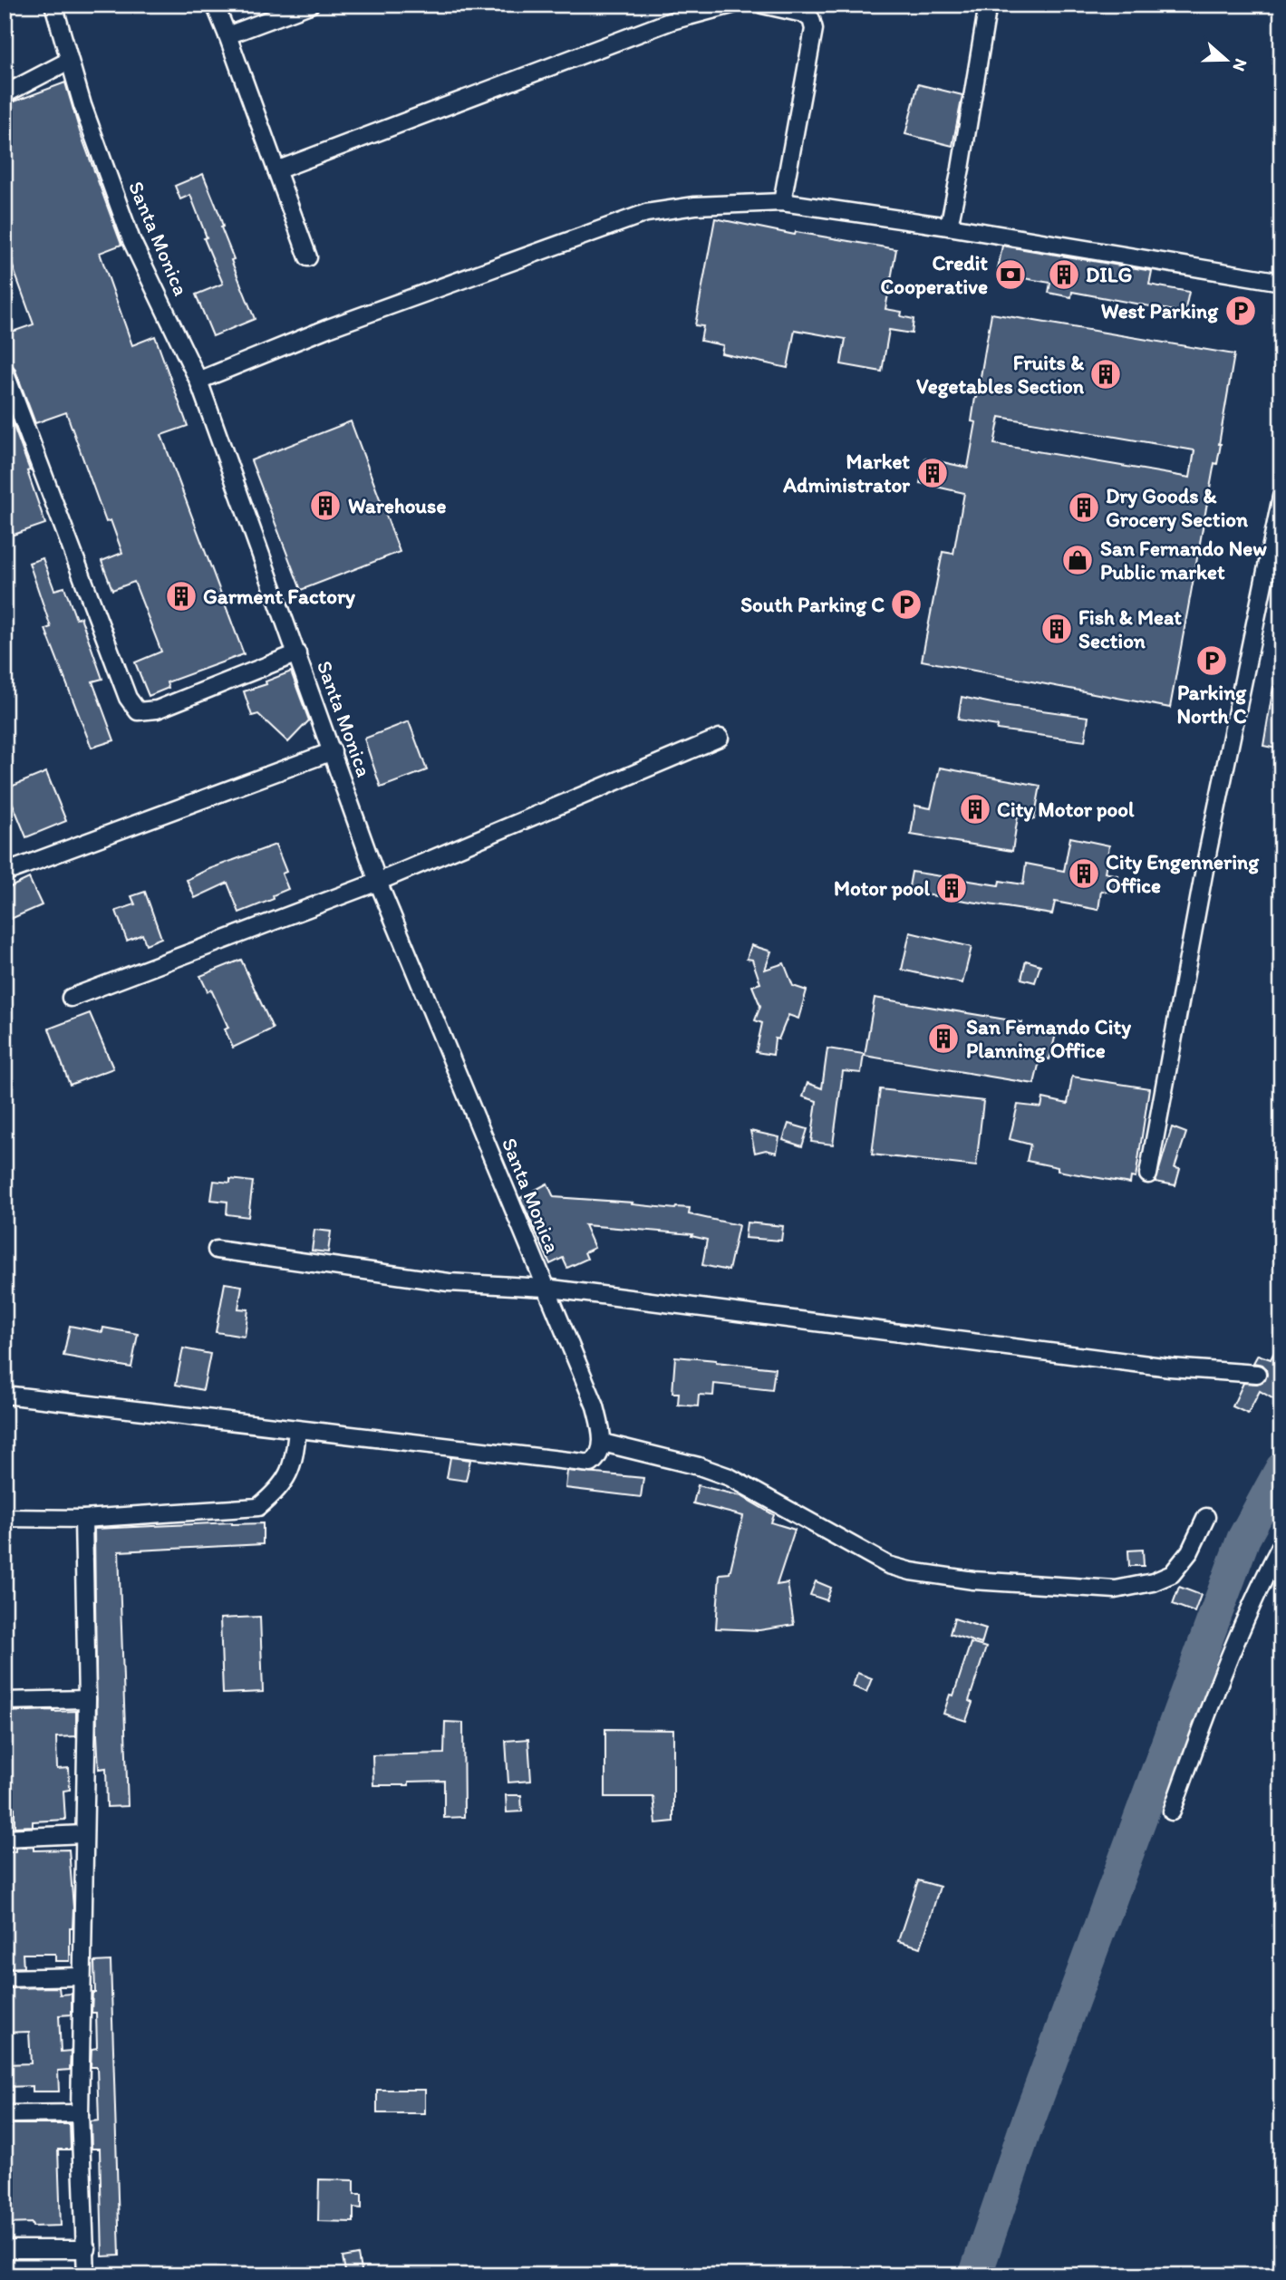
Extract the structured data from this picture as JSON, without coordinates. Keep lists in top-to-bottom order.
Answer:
{
  "streets": {
    "street": ["Santa Monica"]
  },
  "places": {
    "bank": ["Credit Cooperative"],
    "building": [
      "DILG",
      "Fruits & Vegetables Section",
      "Market Administrator",
      "Warehouse",
      "Dry Goods & Grocery Section",
      "Garment Factory",
      "Fish & Meat Section",
      "City Motor pool",
      "City Engennering Office",
      "Motor pool",
      "San Fernando City Planning Office"
    ],
    "parking": ["West Parking", "South Parking C", "Parking North C"],
    "shop": ["San Fernando New Public market"]
  },
  "north": "right"
}
